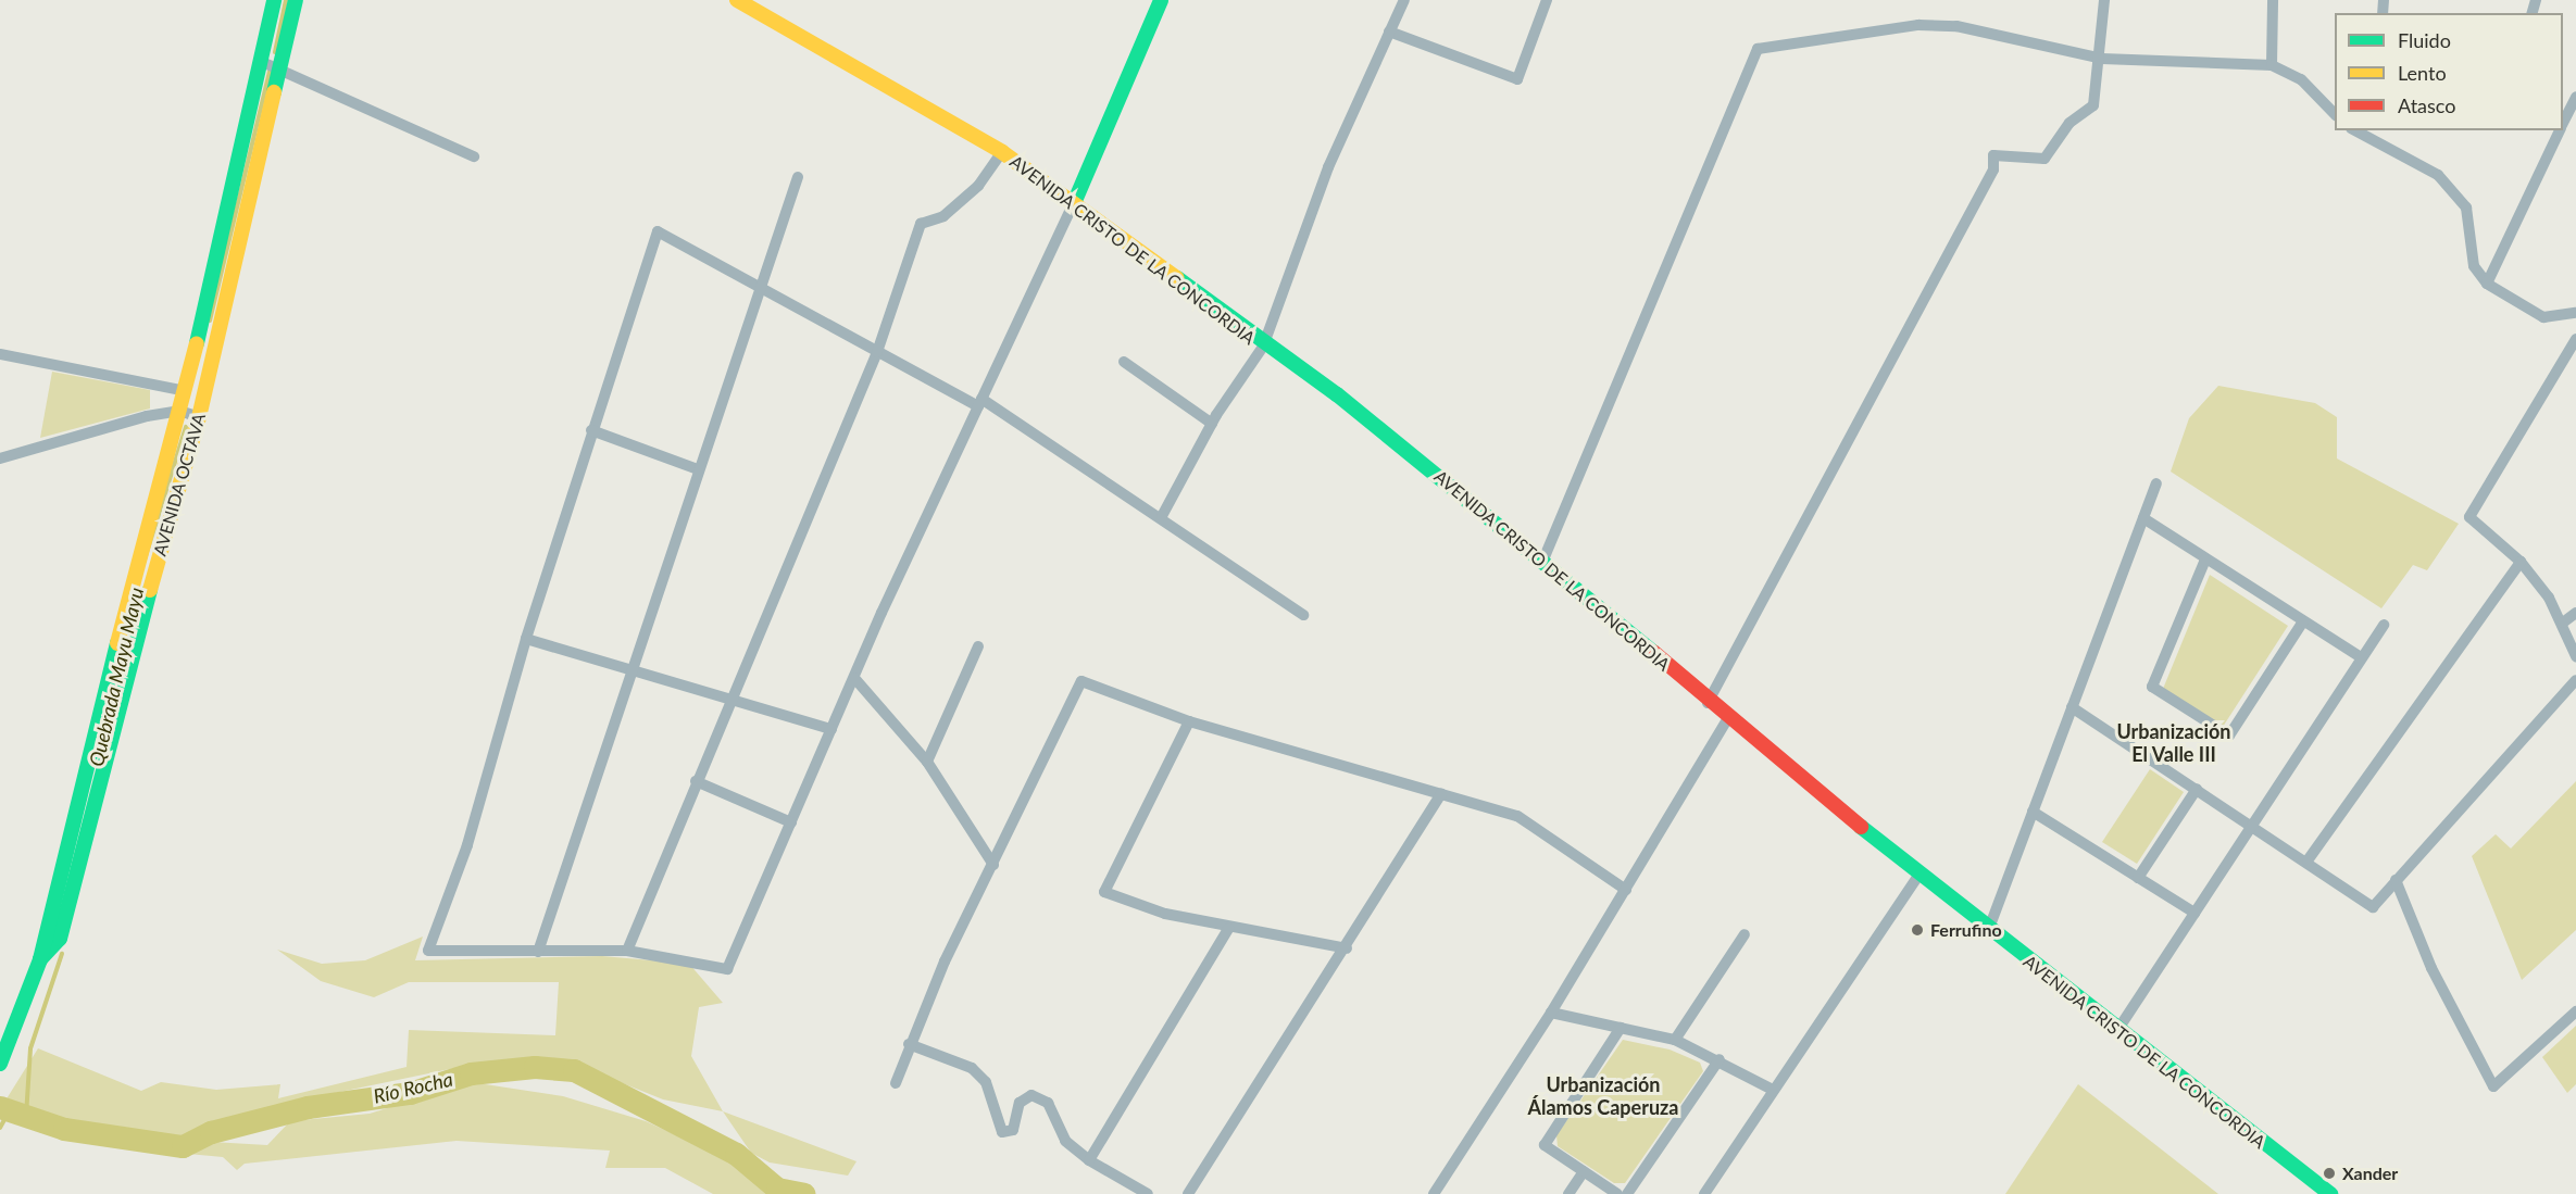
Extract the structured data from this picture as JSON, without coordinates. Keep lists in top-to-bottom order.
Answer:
{
  "streets": {
    "main road": ["AVENIDA CRISTO DE LA CONCORDIA", "AVENIDA OCTAVA"]
  },
  "districts": ["Urbanización El Valle III", "Urbanización Álamos Caperuza"],
  "water": ["Quebrada Mayu Mayu", "Río Rocha"],
  "places": ["Ferrufino", "Xander"],
  "legend": ["Fluido", "Lento", "Atasco"]
}
